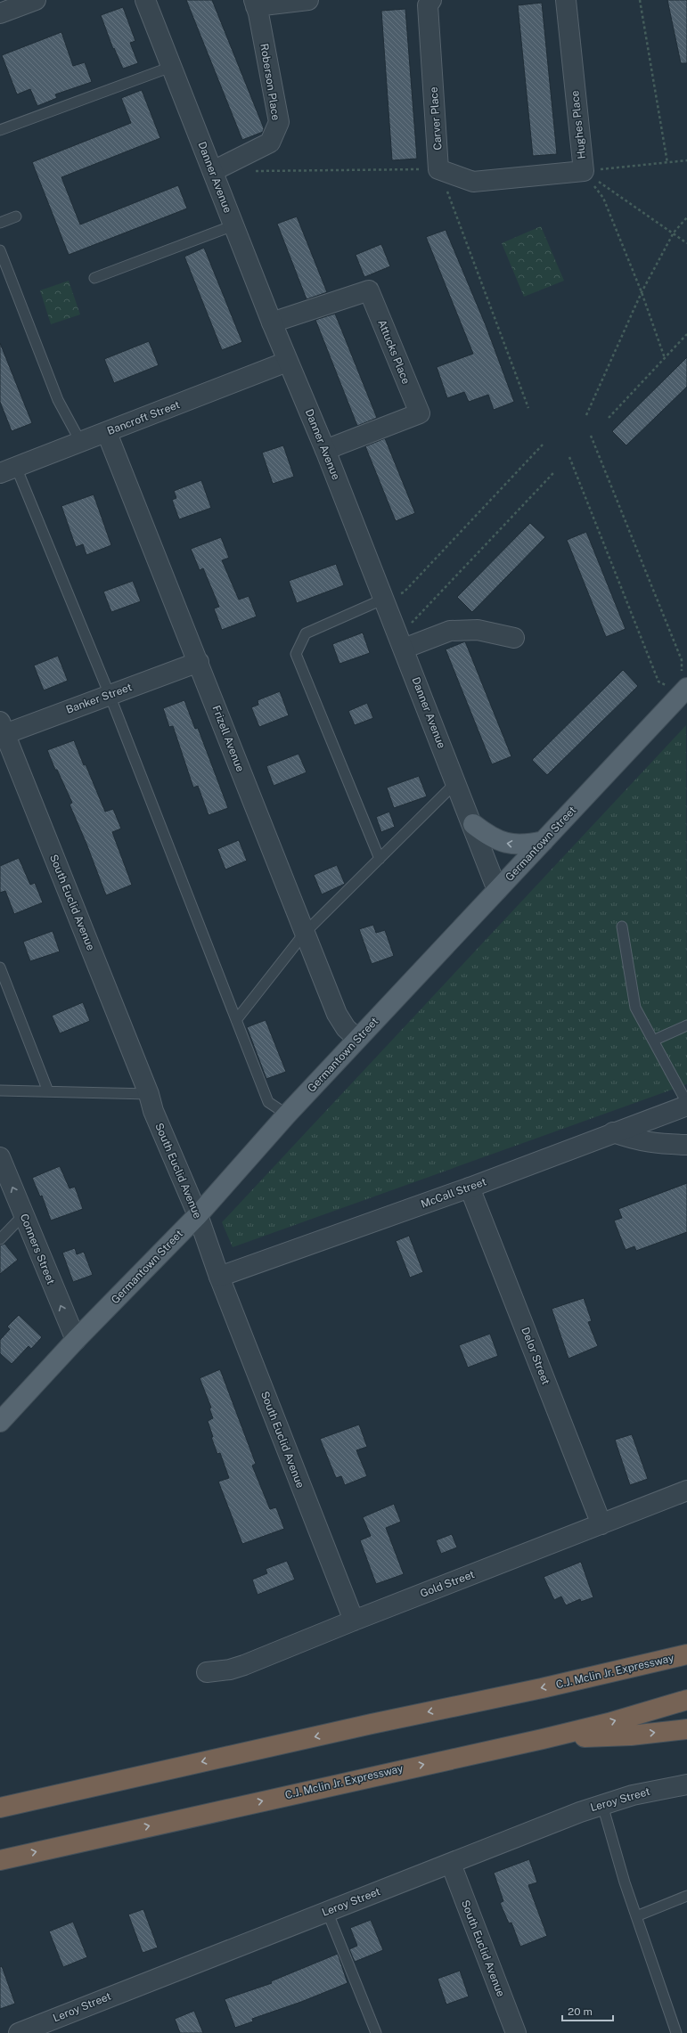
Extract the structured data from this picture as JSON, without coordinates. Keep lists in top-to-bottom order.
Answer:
{
  "streets": {
    "highway": ["C.J. Mclin Jr. Expressway"],
    "main road": ["Germantown Street"],
    "street": [
      "Roberson Place",
      "Carver Place",
      "Hughes Place",
      "Danner Avenue",
      "Attucks Place",
      "Bancroft Street",
      "Banker Street",
      "Frizell Avenue",
      "South Euclid Avenue",
      "McCall Street",
      "Conners Street",
      "Delor Street",
      "Gold Street",
      "Leroy Street"
    ]
  },
  "crossings": [
    ["Roberson Place", "Danner Avenue"],
    ["Carver Place", "Hughes Place"],
    ["Danner Avenue", "Attucks Place"],
    ["Danner Avenue", "Bancroft Street"],
    ["Danner Avenue", "Germantown Street"],
    ["Bancroft Street", "Frizell Avenue"],
    ["Banker Street", "Frizell Avenue"],
    ["Banker Street", "South Euclid Avenue"],
    ["Frizell Avenue", "Germantown Street"],
    ["Germantown Street", "South Euclid Avenue"],
    ["Germantown Street", "Conners Street"],
    ["South Euclid Avenue", "McCall Street"],
    ["South Euclid Avenue", "Gold Street"],
    ["South Euclid Avenue", "Leroy Street"],
    ["McCall Street", "Delor Street"],
    ["Delor Street", "Gold Street"]
  ],
  "one_way": ["Conners Street"],
  "scale_bar": "20 m"
}
